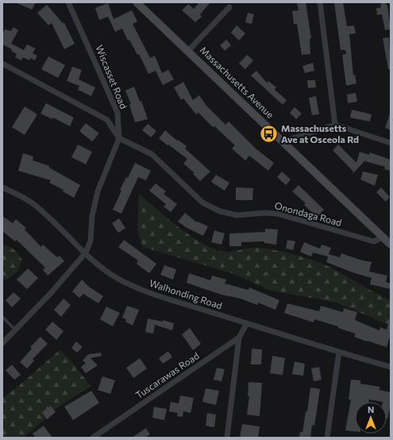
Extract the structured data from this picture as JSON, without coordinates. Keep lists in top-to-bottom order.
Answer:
{
  "streets": {
    "main road": ["Massachusetts Avenue"],
    "street": [
      "Wiscasset Road",
      "Onondaga Road",
      "Walhonding Road",
      "Tuscarawas Road"
    ]
  },
  "crossings": [
    ["Wiscasset Road", "Onondaga Road"],
    ["Wiscasset Road", "Walhonding Road"],
    ["Massachusetts Avenue", "Onondaga Road"],
    ["Walhonding Road", "Tuscarawas Road"]
  ],
  "places": {
    "bus stop": ["Massachusetts Ave at Osceola Rd"]
  },
  "north": "top"
}
